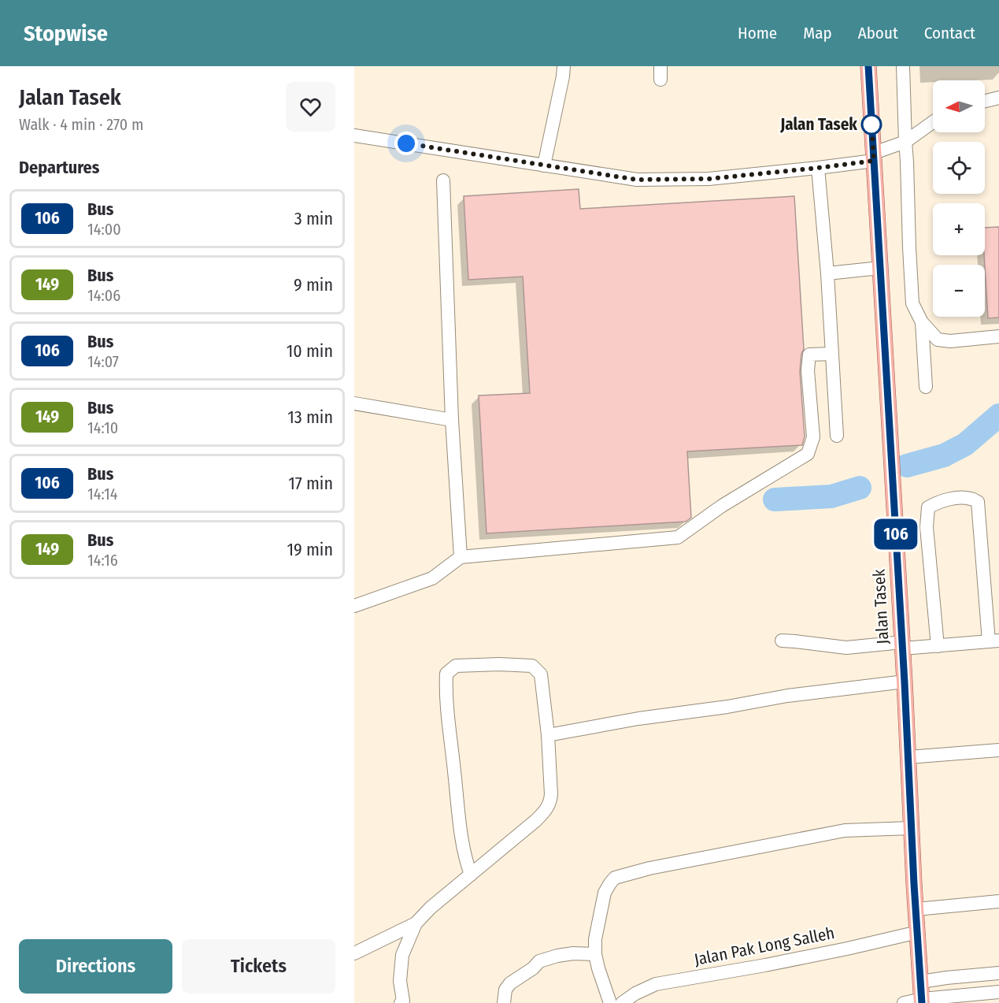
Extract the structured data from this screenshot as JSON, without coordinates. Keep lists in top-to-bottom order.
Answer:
{
  "streets": {
    "main road": ["Jalan Tasek"],
    "street": ["Jalan Pak Long Salleh"]
  },
  "crossings": [
    ["Jalan Tasek", "Jalan Pak Long Salleh"]
  ],
  "places": ["Jalan Tasek"],
  "lines": ["bus line 106"],
  "north": "left",
  "page": {
    "header": "Stopwise",
    "nav": [
      "Home",
      "Map",
      "About",
      "Contact"
    ],
    "heading": [
      ["Jalan Tasek", "Walk · 4 min · 270 m"],
      "Departures"
    ],
    "on_map": "106",
    "map_buttons": ["+", "−"],
    "list": [
      {
        "mark": "106",
        "name": "Bus",
        "note": "14:00",
        "value": "3 min"
      },
      {
        "mark": "149",
        "name": "Bus",
        "note": "14:06",
        "value": "9 min"
      },
      {
        "mark": "106",
        "name": "Bus",
        "note": "14:07",
        "value": "10 min"
      },
      {
        "mark": "149",
        "name": "Bus",
        "note": "14:10",
        "value": "13 min"
      },
      {
        "mark": "106",
        "name": "Bus",
        "note": "14:14",
        "value": "17 min"
      },
      {
        "mark": "149",
        "name": "Bus",
        "note": "14:16",
        "value": "19 min"
      }
    ],
    "buttons": ["Directions", "Tickets"]
  }
}
